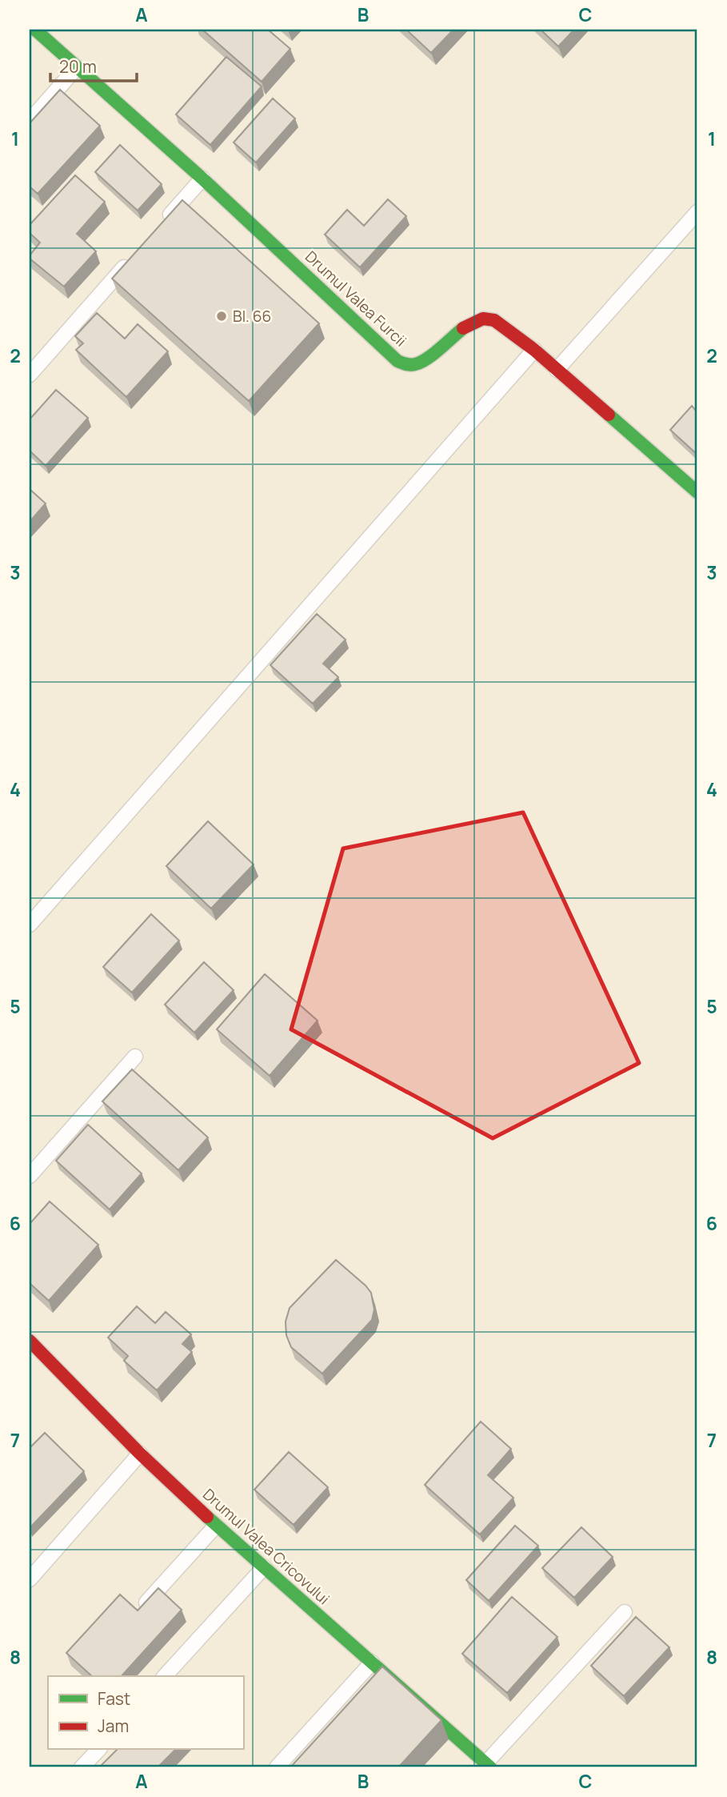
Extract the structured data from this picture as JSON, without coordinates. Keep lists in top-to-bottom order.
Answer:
{
  "streets": {
    "street": ["Drumul Valea Furcii", "Drumul Valea Cricovului"]
  },
  "places": ["Bl. 66"],
  "legend": ["Fast", "Jam"],
  "scale_bar": "20 m",
  "grid": {
    "columns": ["A", "B", "C"],
    "rows": [
      "1",
      "2",
      "3",
      "4",
      "5",
      "6",
      "7",
      "8"
    ]
  }
}
